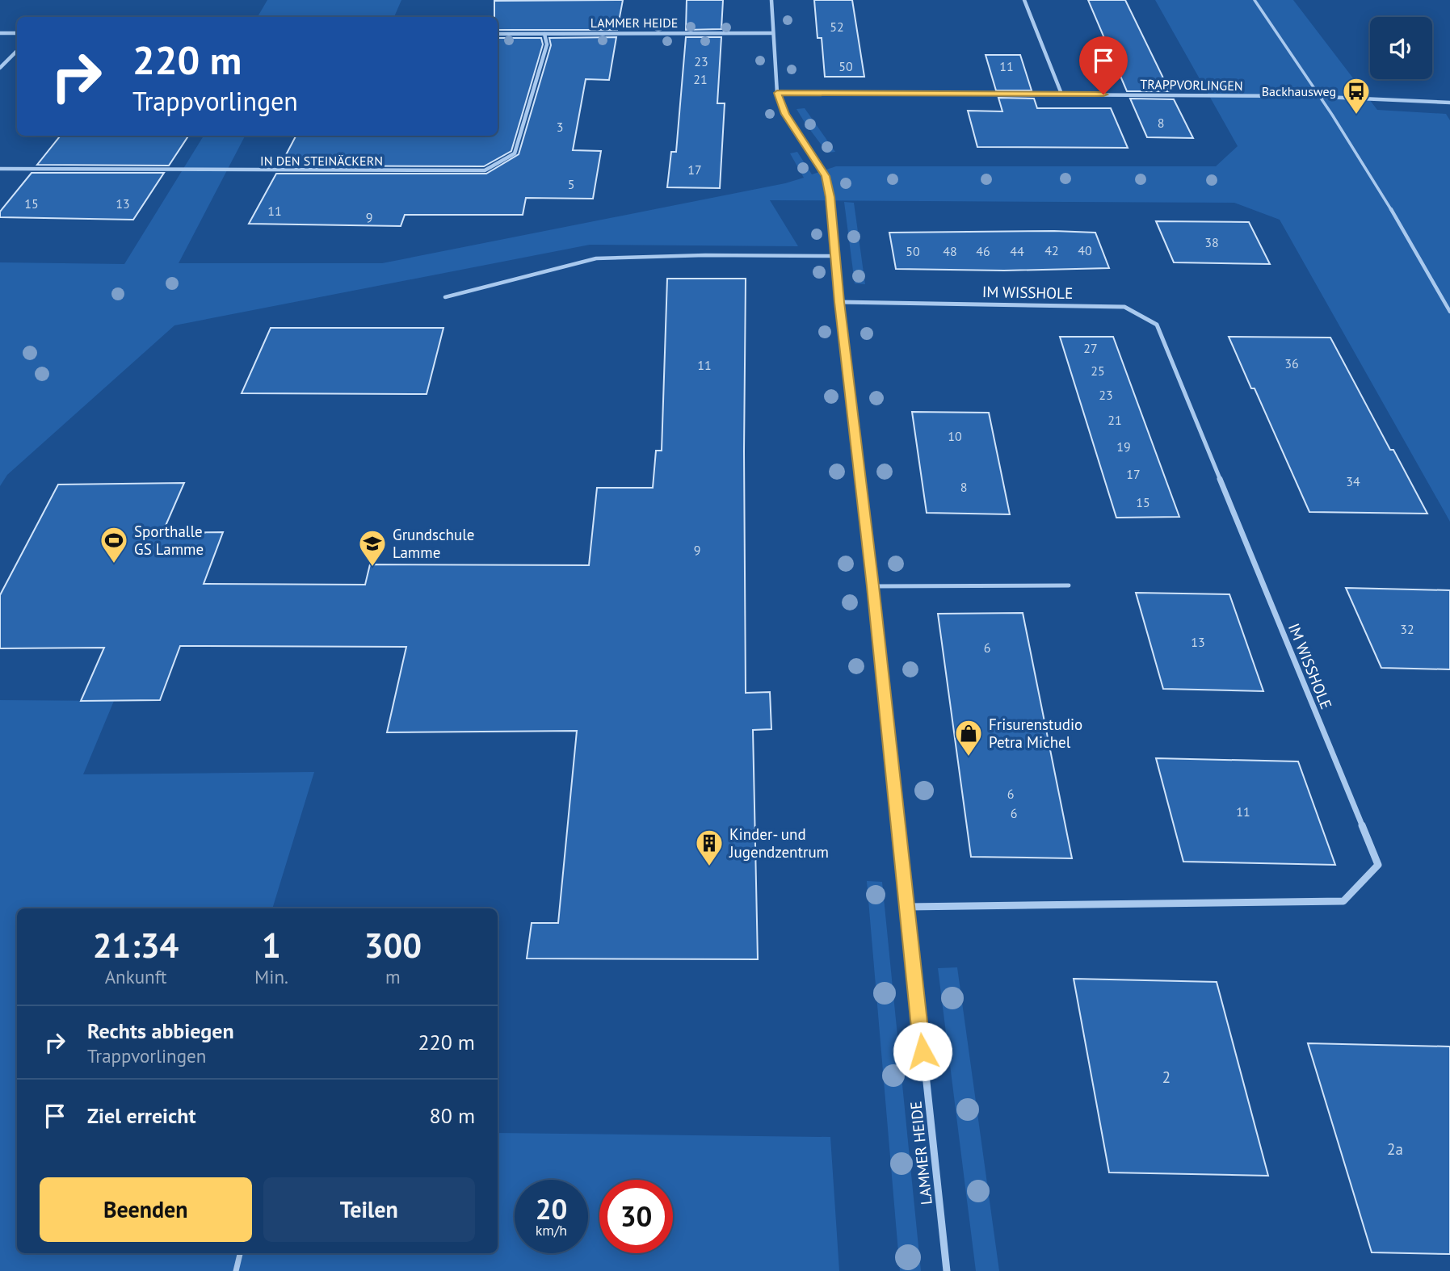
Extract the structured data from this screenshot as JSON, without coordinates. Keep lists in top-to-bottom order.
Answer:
{
  "streets": {
    "street": [
      "LAMMER HEIDE",
      "TRAPPVORLINGEN",
      "IN DEN STEINÄCKERN",
      "IM WISSHOLE"
    ]
  },
  "crossings": [
    ["LAMMER HEIDE", "TRAPPVORLINGEN"],
    ["LAMMER HEIDE", "IN DEN STEINÄCKERN"],
    ["LAMMER HEIDE", "IM WISSHOLE"]
  ],
  "places": {
    "bus stop": ["Backhausweg"],
    "sports": ["Sporthalle GS Lamme"],
    "school or university": ["Grundschule Lamme"],
    "shop": ["Frisurenstudio Petra Michel"],
    "building": ["Kinder- und Jugendzentrum"]
  },
  "house_numbers": [
    "52",
    "23",
    "50",
    "11",
    "21",
    "8",
    "3",
    "17",
    "5",
    "15",
    "13",
    "11",
    "9",
    "38",
    "42",
    "40",
    "50",
    "48",
    "46",
    "44",
    "27",
    "36",
    "11",
    "25",
    "23",
    "21",
    "10",
    "19",
    "17",
    "34",
    "8",
    "15",
    "9",
    "32",
    "13",
    "6",
    "6",
    "11",
    "6",
    "2",
    "2a"
  ],
  "page": {
    "turn": ["220 m", "Trappvorlingen"],
    "eta": [
      "21:34",
      "Ankunft",
      "1",
      "Min.",
      "300",
      "m"
    ],
    "list": [
      {
        "name": "Rechts abbiegen",
        "note": "Trappvorlingen",
        "value": "220 m"
      },
      {
        "name": "Ziel erreicht",
        "value": "80 m"
      }
    ],
    "buttons": ["Beenden", "Teilen"],
    "speed": "20 km/h",
    "limit": "30"
  }
}
